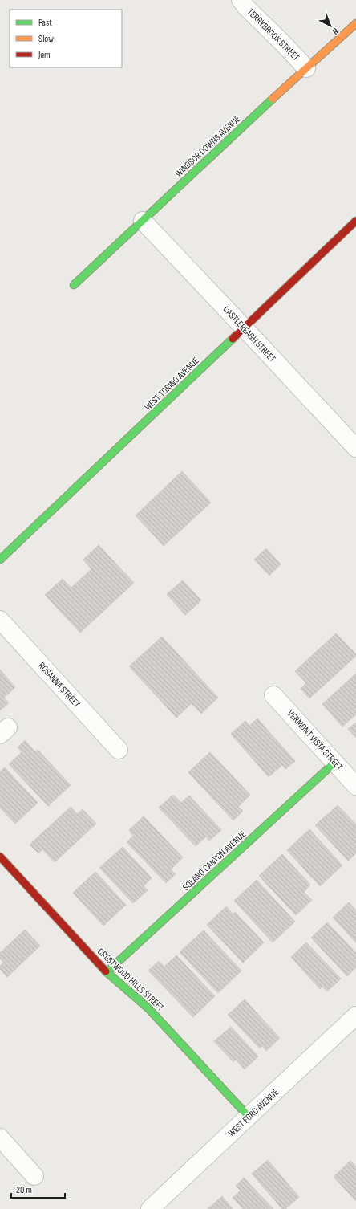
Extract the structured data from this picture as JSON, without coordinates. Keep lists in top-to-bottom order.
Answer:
{
  "streets": {
    "street": [
      "TERRYBROOK STREET",
      "WINDSOR DOWNS AVENUE",
      "CASTLEREAGH STREET",
      "WEST TORINO AVENUE",
      "ROSANNA STREET",
      "VERMONT VISTA STREET",
      "SOLANO CANYON AVENUE",
      "CRESTWOOD HILLS STREET",
      "WEST FORD AVENUE"
    ]
  },
  "crossings": [
    ["TERRYBROOK STREET", "WINDSOR DOWNS AVENUE"],
    ["WINDSOR DOWNS AVENUE", "CASTLEREAGH STREET"],
    ["CASTLEREAGH STREET", "WEST TORINO AVENUE"],
    ["VERMONT VISTA STREET", "SOLANO CANYON AVENUE"],
    ["SOLANO CANYON AVENUE", "CRESTWOOD HILLS STREET"],
    ["CRESTWOOD HILLS STREET", "WEST FORD AVENUE"]
  ],
  "legend": ["Fast", "Slow", "Jam"],
  "scale_bar": "20 m",
  "north": "bottom right"
}
